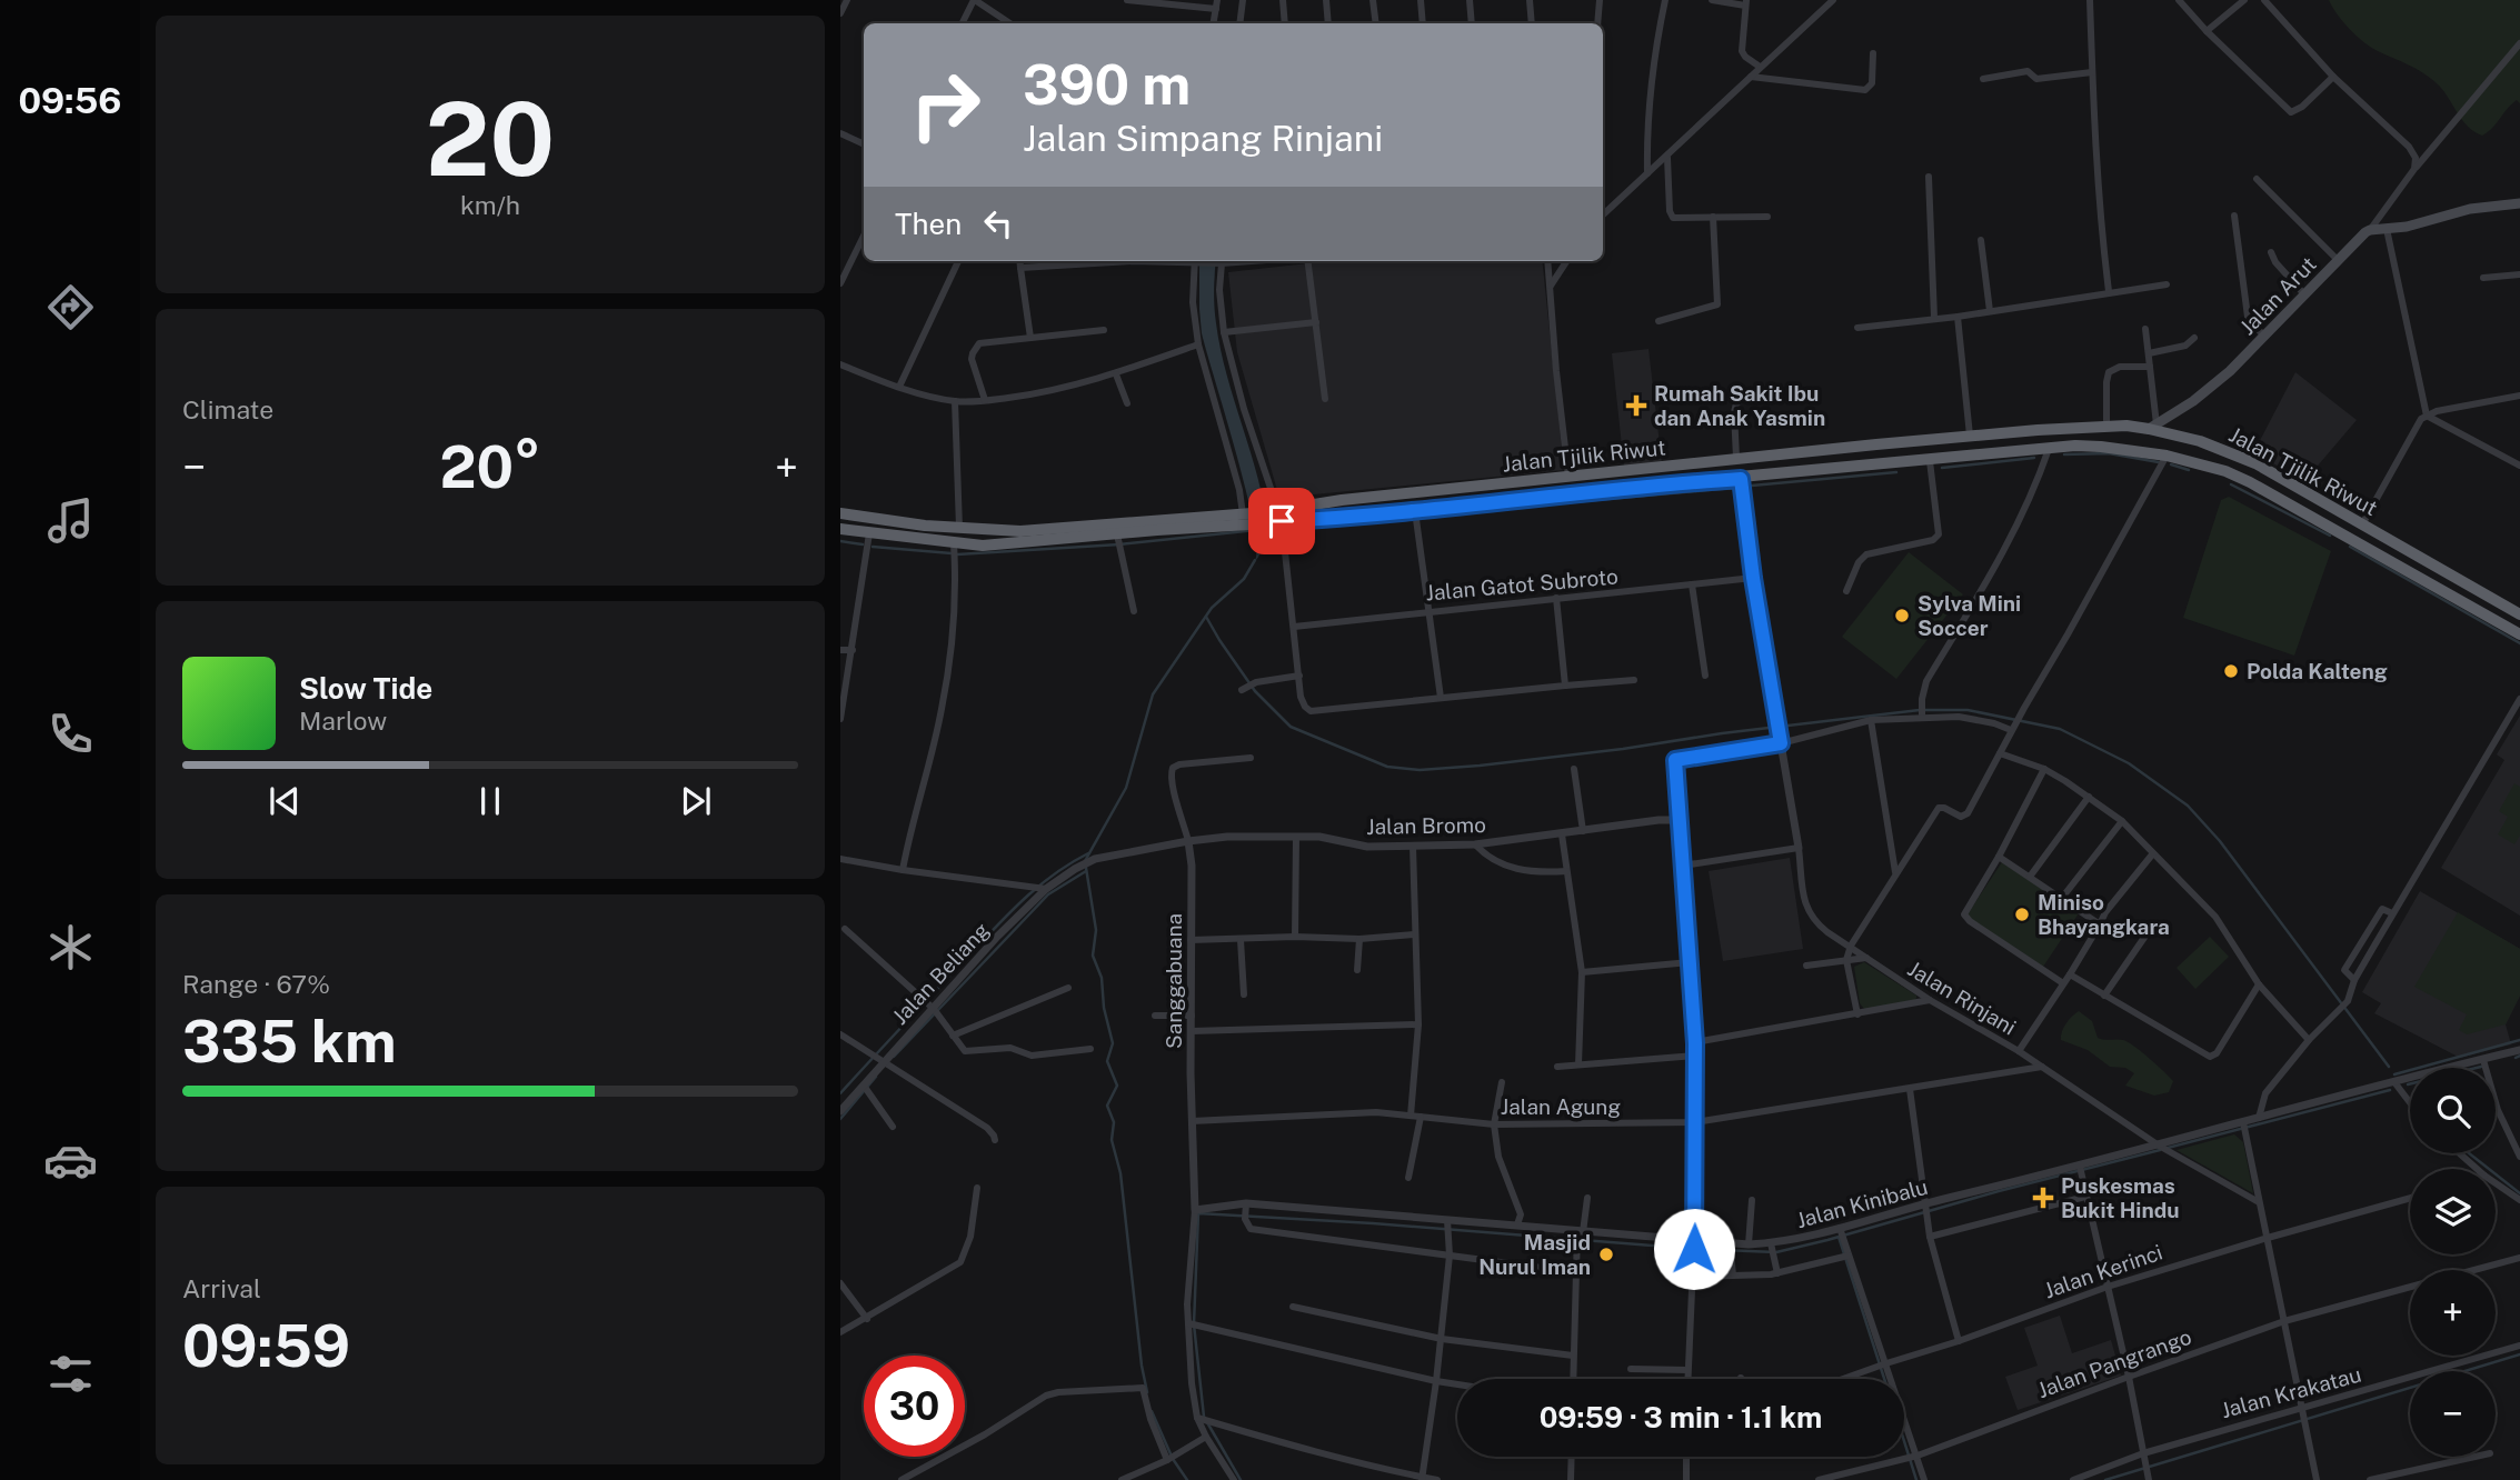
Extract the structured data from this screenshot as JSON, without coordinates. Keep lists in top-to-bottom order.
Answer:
{
  "streets": {
    "highway": ["Jalan Tjilik Riwut"],
    "main road": ["Jalan Arut"],
    "street": [
      "Jalan Gatot Subroto",
      "Jalan Bromo",
      "Jalan Beliang",
      "Sanggabuana",
      "Jalan Rinjani",
      "Jalan Agung",
      "Jalan Kinibalu",
      "Jalan Kerinci",
      "Jalan Pangrango",
      "Jalan Krakatau"
    ]
  },
  "crossings": [
    ["Jalan Arut", "Jalan Tjilik Riwut"],
    ["Jalan Gatot Subroto", "Jalan Rinjani"],
    ["Jalan Bromo", "Jalan Beliang"],
    ["Jalan Bromo", "Sanggabuana"],
    ["Sanggabuana", "Jalan Agung"],
    ["Jalan Rinjani", "Jalan Agung"],
    ["Jalan Rinjani", "Jalan Kinibalu"]
  ],
  "places": {
    "health": ["Rumah Sakit Ibu dan Anak Yasmin", "Puskesmas Bukit Hindu"],
    "other": [
      "Sylva Mini Soccer",
      "Polda Kalteng",
      "Miniso Bhayangkara",
      "Masjid Nurul Iman"
    ]
  },
  "page": {
    "tabs": "09:56",
    "tile": [
      ["20", "km/h"],
      "Climate",
      ["Range · 67%", "335 km"],
      ["Arrival", "09:59"]
    ],
    "turn": ["390 m", "Jalan Simpang Rinjani"],
    "then": "Then",
    "heat": ["−", "20°", "+"],
    "song": ["Slow Tide", "Marlow"],
    "map_buttons": ["+", "−"],
    "limit": "30",
    "trip": "09:59 · 3 min · 1.1 km"
  }
}
